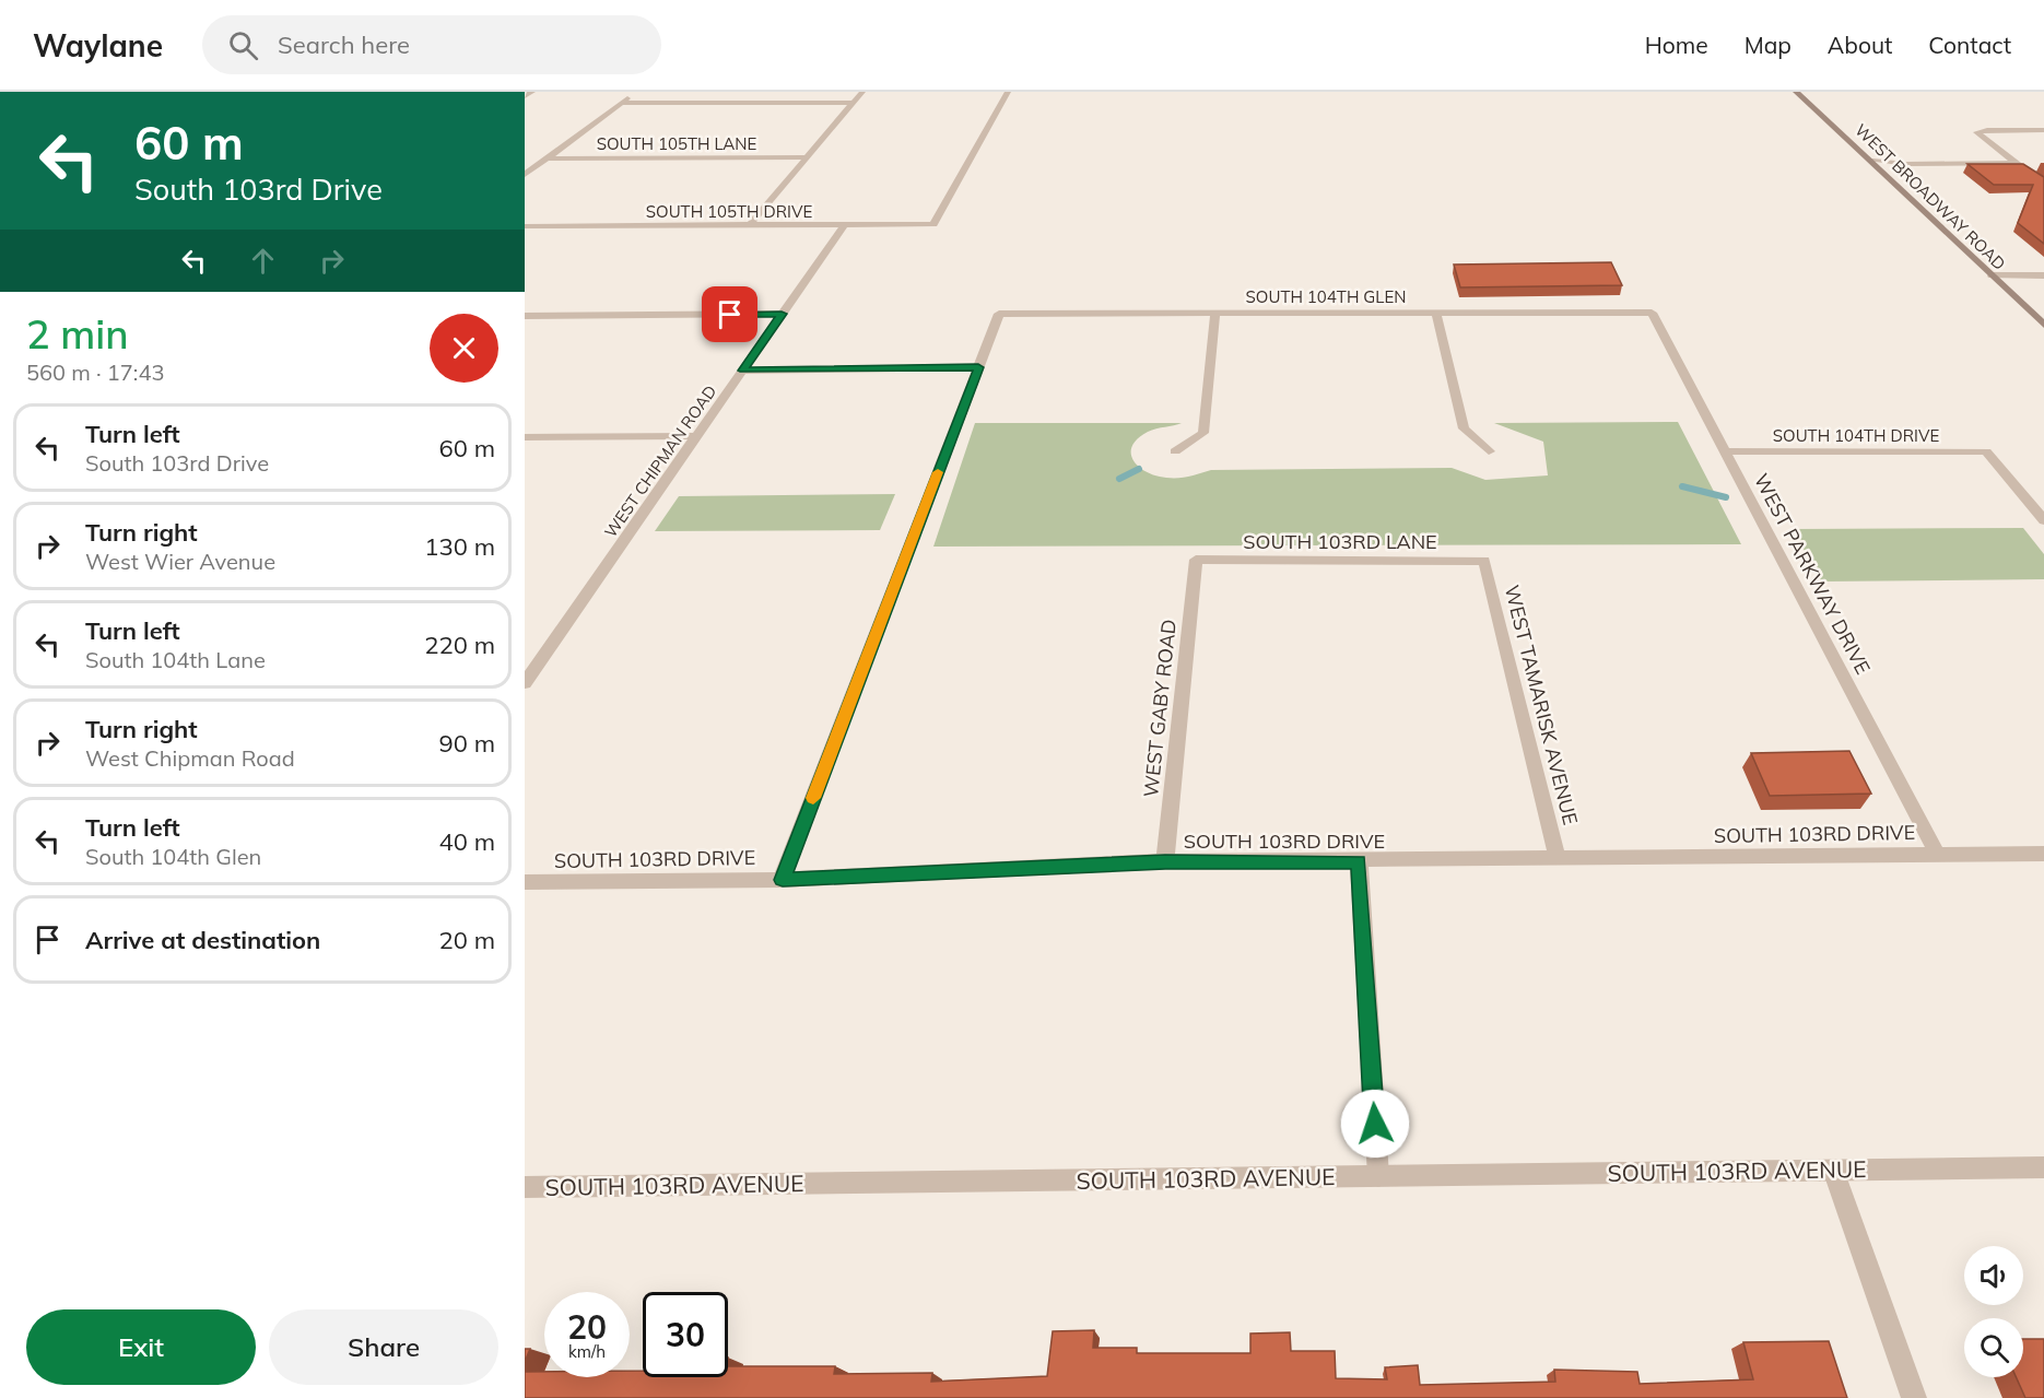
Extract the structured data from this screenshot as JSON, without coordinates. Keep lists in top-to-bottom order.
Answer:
{
  "streets": {
    "main road": ["WEST BROADWAY ROAD"],
    "street": [
      "SOUTH 105TH LANE",
      "SOUTH 105TH DRIVE",
      "SOUTH 104TH GLEN",
      "SOUTH 104TH DRIVE",
      "WEST CHIPMAN ROAD",
      "SOUTH 103RD LANE",
      "WEST PARKWAY DRIVE",
      "WEST TAMARISK AVENUE",
      "WEST GABY ROAD",
      "SOUTH 103RD DRIVE",
      "SOUTH 103RD AVENUE"
    ]
  },
  "crossings": [
    ["SOUTH 105TH DRIVE", "WEST CHIPMAN ROAD"],
    ["SOUTH 104TH GLEN", "WEST PARKWAY DRIVE"],
    ["SOUTH 104TH DRIVE", "WEST PARKWAY DRIVE"],
    ["SOUTH 103RD LANE", "WEST TAMARISK AVENUE"],
    ["SOUTH 103RD LANE", "WEST GABY ROAD"],
    ["WEST PARKWAY DRIVE", "SOUTH 103RD DRIVE"],
    ["WEST TAMARISK AVENUE", "SOUTH 103RD DRIVE"],
    ["WEST GABY ROAD", "SOUTH 103RD DRIVE"]
  ],
  "page": {
    "header": "Waylane",
    "search": "Search here",
    "nav": [
      "Home",
      "Map",
      "About",
      "Contact"
    ],
    "turn": ["60 m", "South 103rd Drive"],
    "heading": ["2 min", "560 m · 17:43"],
    "list": [
      {
        "name": "Turn left",
        "note": "South 103rd Drive",
        "value": "60 m"
      },
      {
        "name": "Turn right",
        "note": "West Wier Avenue",
        "value": "130 m"
      },
      {
        "name": "Turn left",
        "note": "South 104th Lane",
        "value": "220 m"
      },
      {
        "name": "Turn right",
        "note": "West Chipman Road",
        "value": "90 m"
      },
      {
        "name": "Turn left",
        "note": "South 104th Glen",
        "value": "40 m"
      },
      {
        "name": "Arrive at destination",
        "value": "20 m"
      }
    ],
    "speed": "20 km/h",
    "limit": "30",
    "buttons": ["Exit", "Share"]
  }
}
